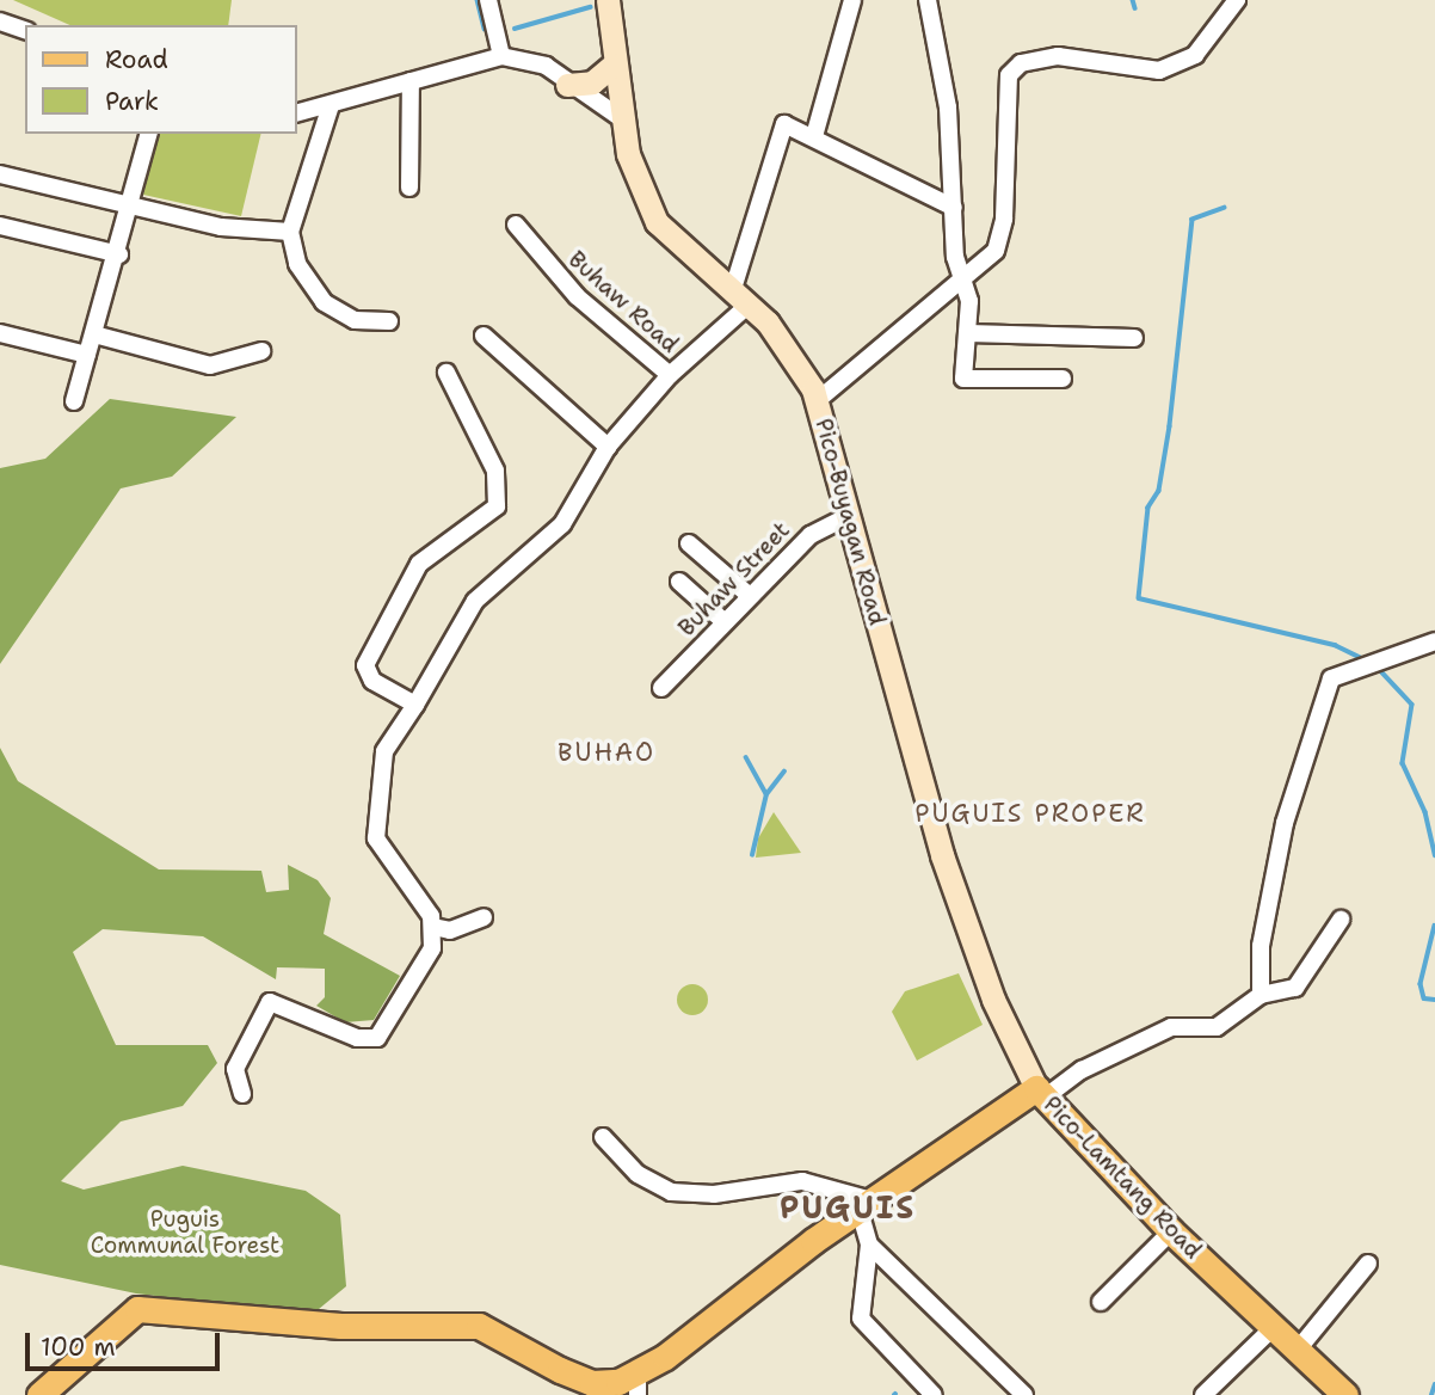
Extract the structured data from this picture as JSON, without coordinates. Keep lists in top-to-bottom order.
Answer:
{
  "streets": {
    "main road": ["Pico-Buyagan Road", "Pico-Lamtang Road"],
    "street": ["Buhaw Road", "Buhaw Street"]
  },
  "crossings": [
    ["Pico-Buyagan Road", "Buhaw Street"],
    ["Pico-Buyagan Road", "Pico-Lamtang Road"]
  ],
  "districts": ["BUHAO", "PUGUIS PROPER", "PUGUIS"],
  "parks": ["Puguis Communal Forest"],
  "legend": ["Road", "Park"],
  "scale_bar": "100 m"
}
